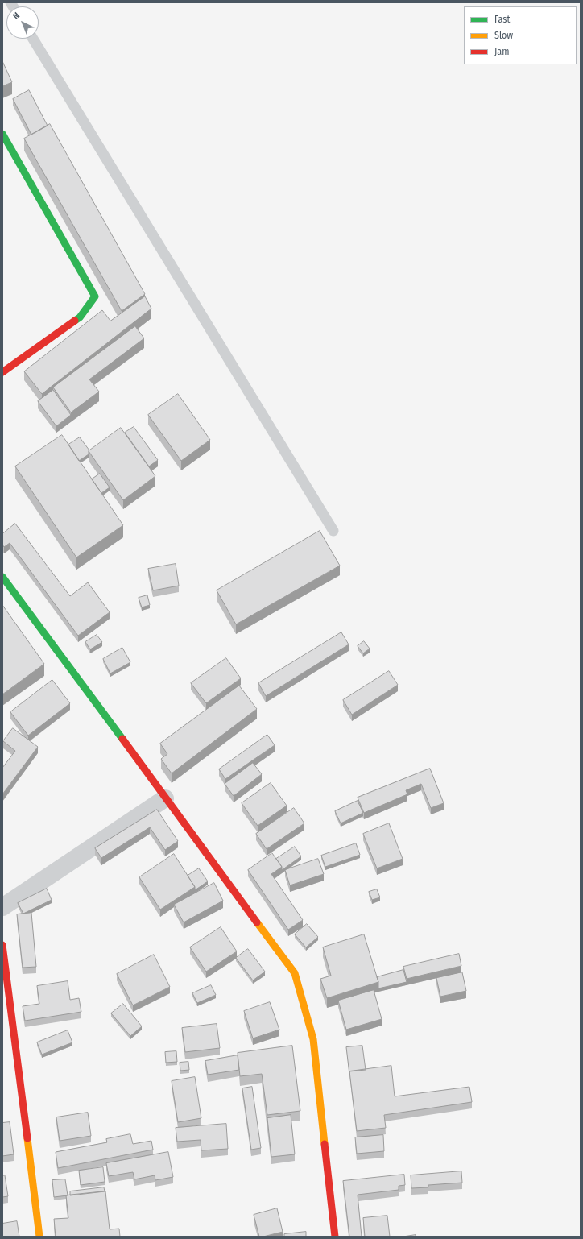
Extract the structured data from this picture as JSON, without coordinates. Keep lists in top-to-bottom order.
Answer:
{
  "legend": ["Fast", "Slow", "Jam"],
  "north": "top left"
}
